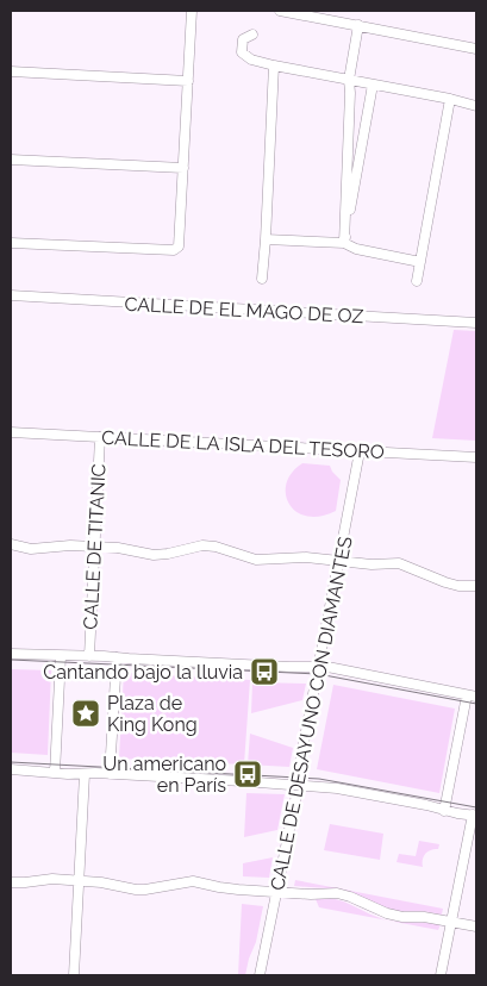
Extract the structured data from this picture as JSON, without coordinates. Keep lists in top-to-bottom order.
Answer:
{
  "streets": {
    "street": [
      "CALLE DE EL MAGO DE OZ",
      "CALLE DE LA ISLA DEL TESORO",
      "CALLE DE TITANIC",
      "CALLE DE DESAYUNO CON DIAMANTES"
    ]
  },
  "crossings": [
    ["CALLE DE LA ISLA DEL TESORO", "CALLE DE TITANIC"],
    ["CALLE DE LA ISLA DEL TESORO", "CALLE DE DESAYUNO CON DIAMANTES"]
  ],
  "places": {
    "bus stop": ["Cantando bajo la lluvia", "Un americano en París"],
    "place": ["Plaza de King Kong"]
  }
}
